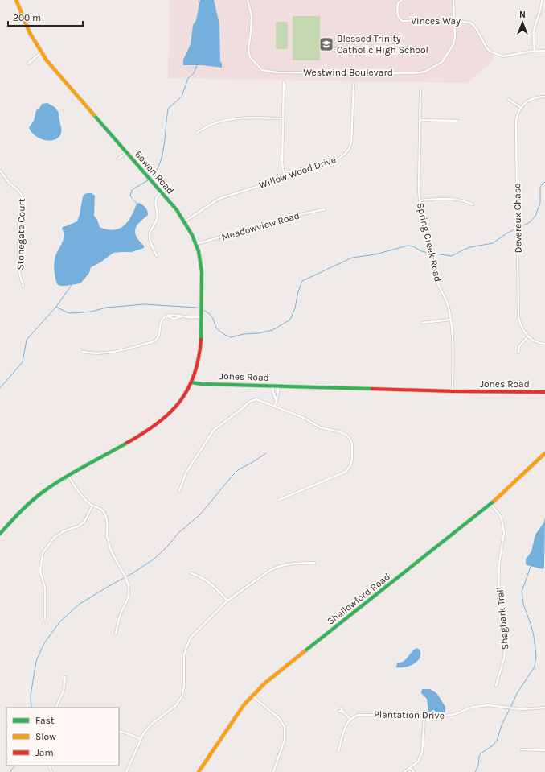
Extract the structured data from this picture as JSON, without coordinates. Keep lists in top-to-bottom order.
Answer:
{
  "streets": {
    "street": [
      "Vinces Way",
      "Westwind Boulevard",
      "Bowen Road",
      "Willow Wood Drive",
      "Devereux Chase",
      "Meadowview Road",
      "Stonegate Court",
      "Spring Creek Road",
      "Jones Road",
      "Shallowford Road",
      "Shagbark Trail",
      "Plantation Drive"
    ]
  },
  "crossings": [
    ["Vinces Way", "Westwind Boulevard"],
    ["Bowen Road", "Willow Wood Drive"],
    ["Bowen Road", "Meadowview Road"],
    ["Bowen Road", "Jones Road"],
    ["Spring Creek Road", "Jones Road"],
    ["Shallowford Road", "Shagbark Trail"]
  ],
  "places": {
    "school or university": ["Blessed Trinity Catholic High School"]
  },
  "legend": ["Fast", "Slow", "Jam"],
  "scale_bar": "200 m",
  "north": "top"
}
